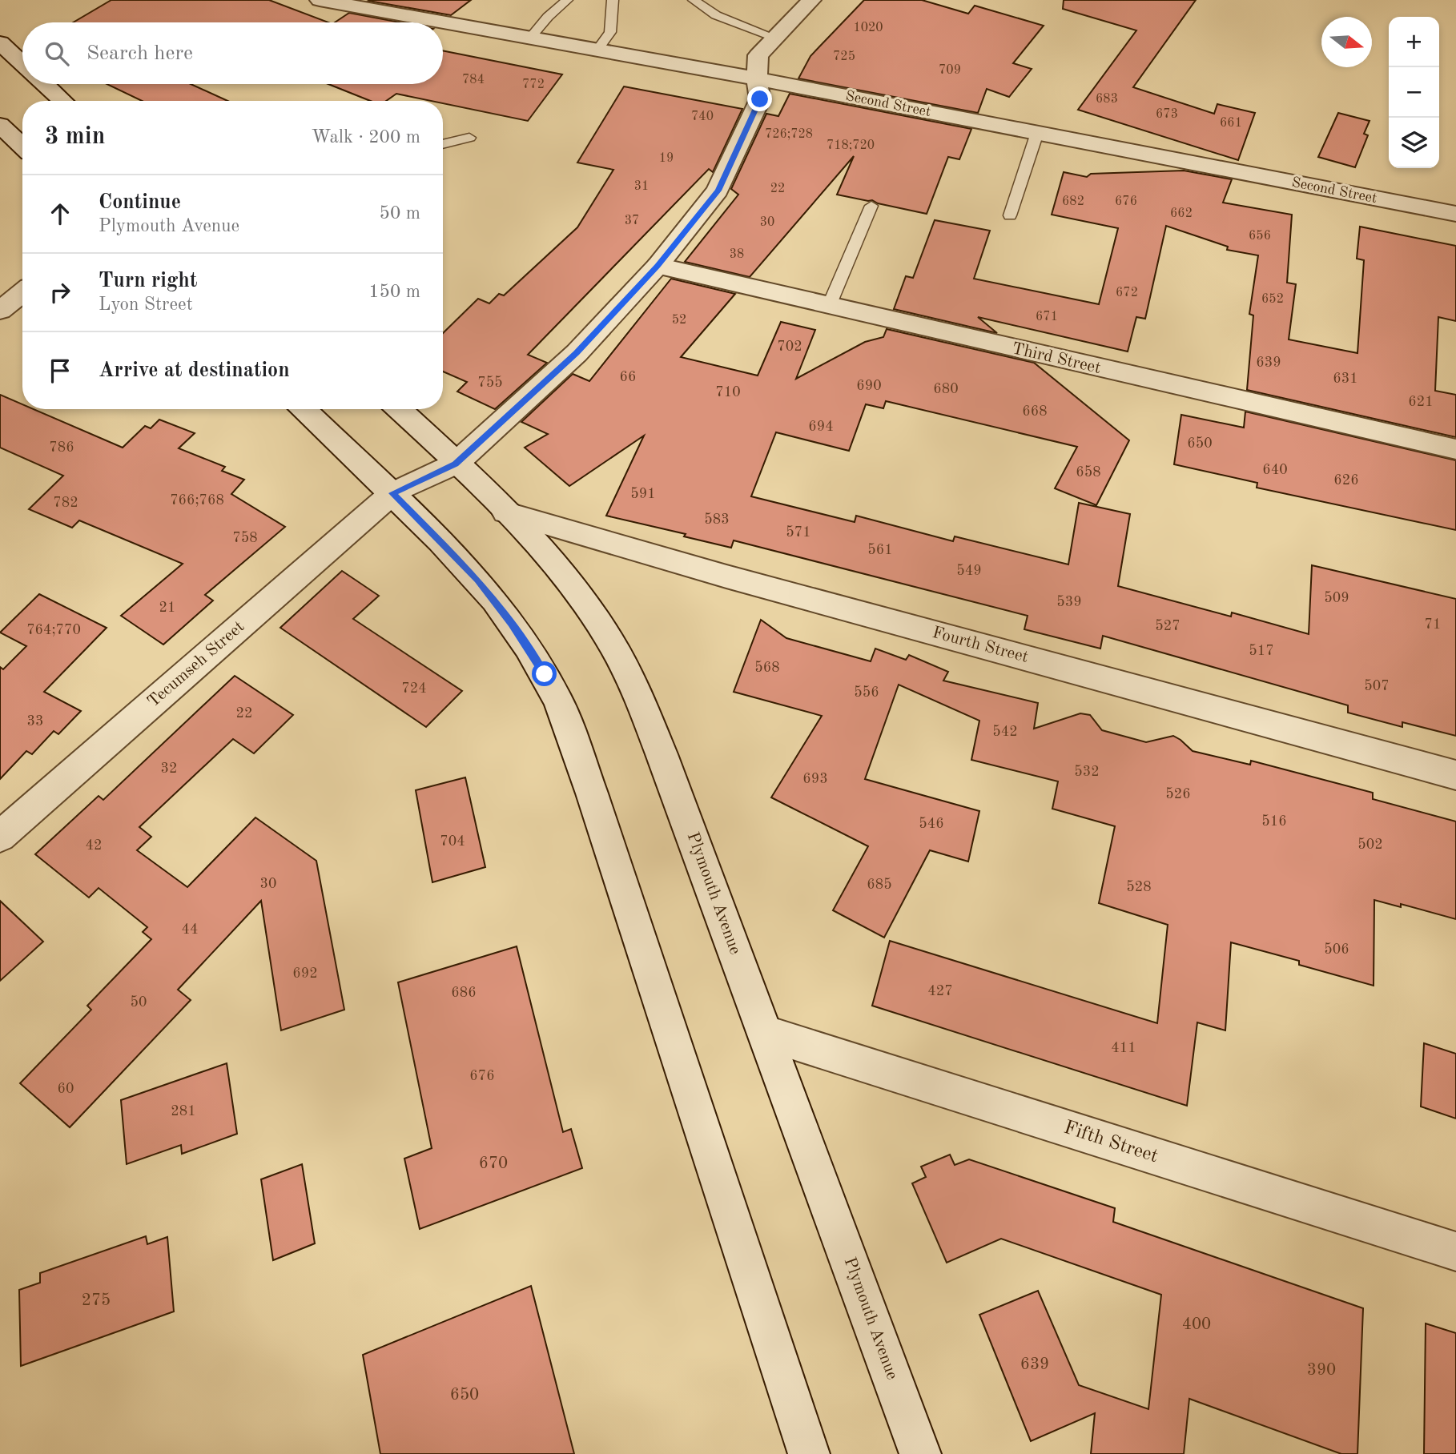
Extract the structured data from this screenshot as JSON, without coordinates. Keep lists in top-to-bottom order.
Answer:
{
  "streets": {
    "street": [
      "Second Street",
      "Third Street",
      "Fourth Street",
      "Tecumseh Street",
      "Plymouth Avenue",
      "Fifth Street"
    ]
  },
  "crossings": [
    ["Second Street", "Tecumseh Street"],
    ["Third Street", "Tecumseh Street"],
    ["Fourth Street", "Plymouth Avenue"],
    ["Tecumseh Street", "Plymouth Avenue"],
    ["Plymouth Avenue", "Fifth Street"]
  ],
  "house_numbers": [
    "1020",
    "725",
    "709",
    "784",
    "772",
    "683",
    "673",
    "740",
    "661",
    "726;728",
    "718;720",
    "19",
    "31",
    "22",
    "682",
    "676",
    "662",
    "37",
    "30",
    "656",
    "38",
    "672",
    "652",
    "671",
    "52",
    "702",
    "639",
    "66",
    "631",
    "755",
    "690",
    "680",
    "710",
    "621",
    "668",
    "694",
    "650",
    "786",
    "640",
    "658",
    "626",
    "591",
    "766;768",
    "782",
    "583",
    "571",
    "758",
    "561",
    "549",
    "509",
    "539",
    "21",
    "71",
    "527",
    "764;770",
    "517",
    "568",
    "507",
    "724",
    "556",
    "22",
    "33",
    "542",
    "32",
    "532",
    "693",
    "526",
    "516",
    "546",
    "704",
    "502",
    "42",
    "30",
    "685",
    "528",
    "44",
    "506",
    "692",
    "427",
    "686",
    "50",
    "411",
    "676",
    "60",
    "281",
    "670",
    "275",
    "400",
    "639",
    "390",
    "650"
  ],
  "north": "right",
  "page": {
    "map_buttons": ["+", "−"],
    "search": "Search here",
    "heading": ["3 min", "Walk · 200 m"],
    "list": [
      ["Continue", "Plymouth Avenue", "50 m"],
      ["Turn right", "Lyon Street", "150 m"],
      "Arrive at destination"
    ]
  }
}
